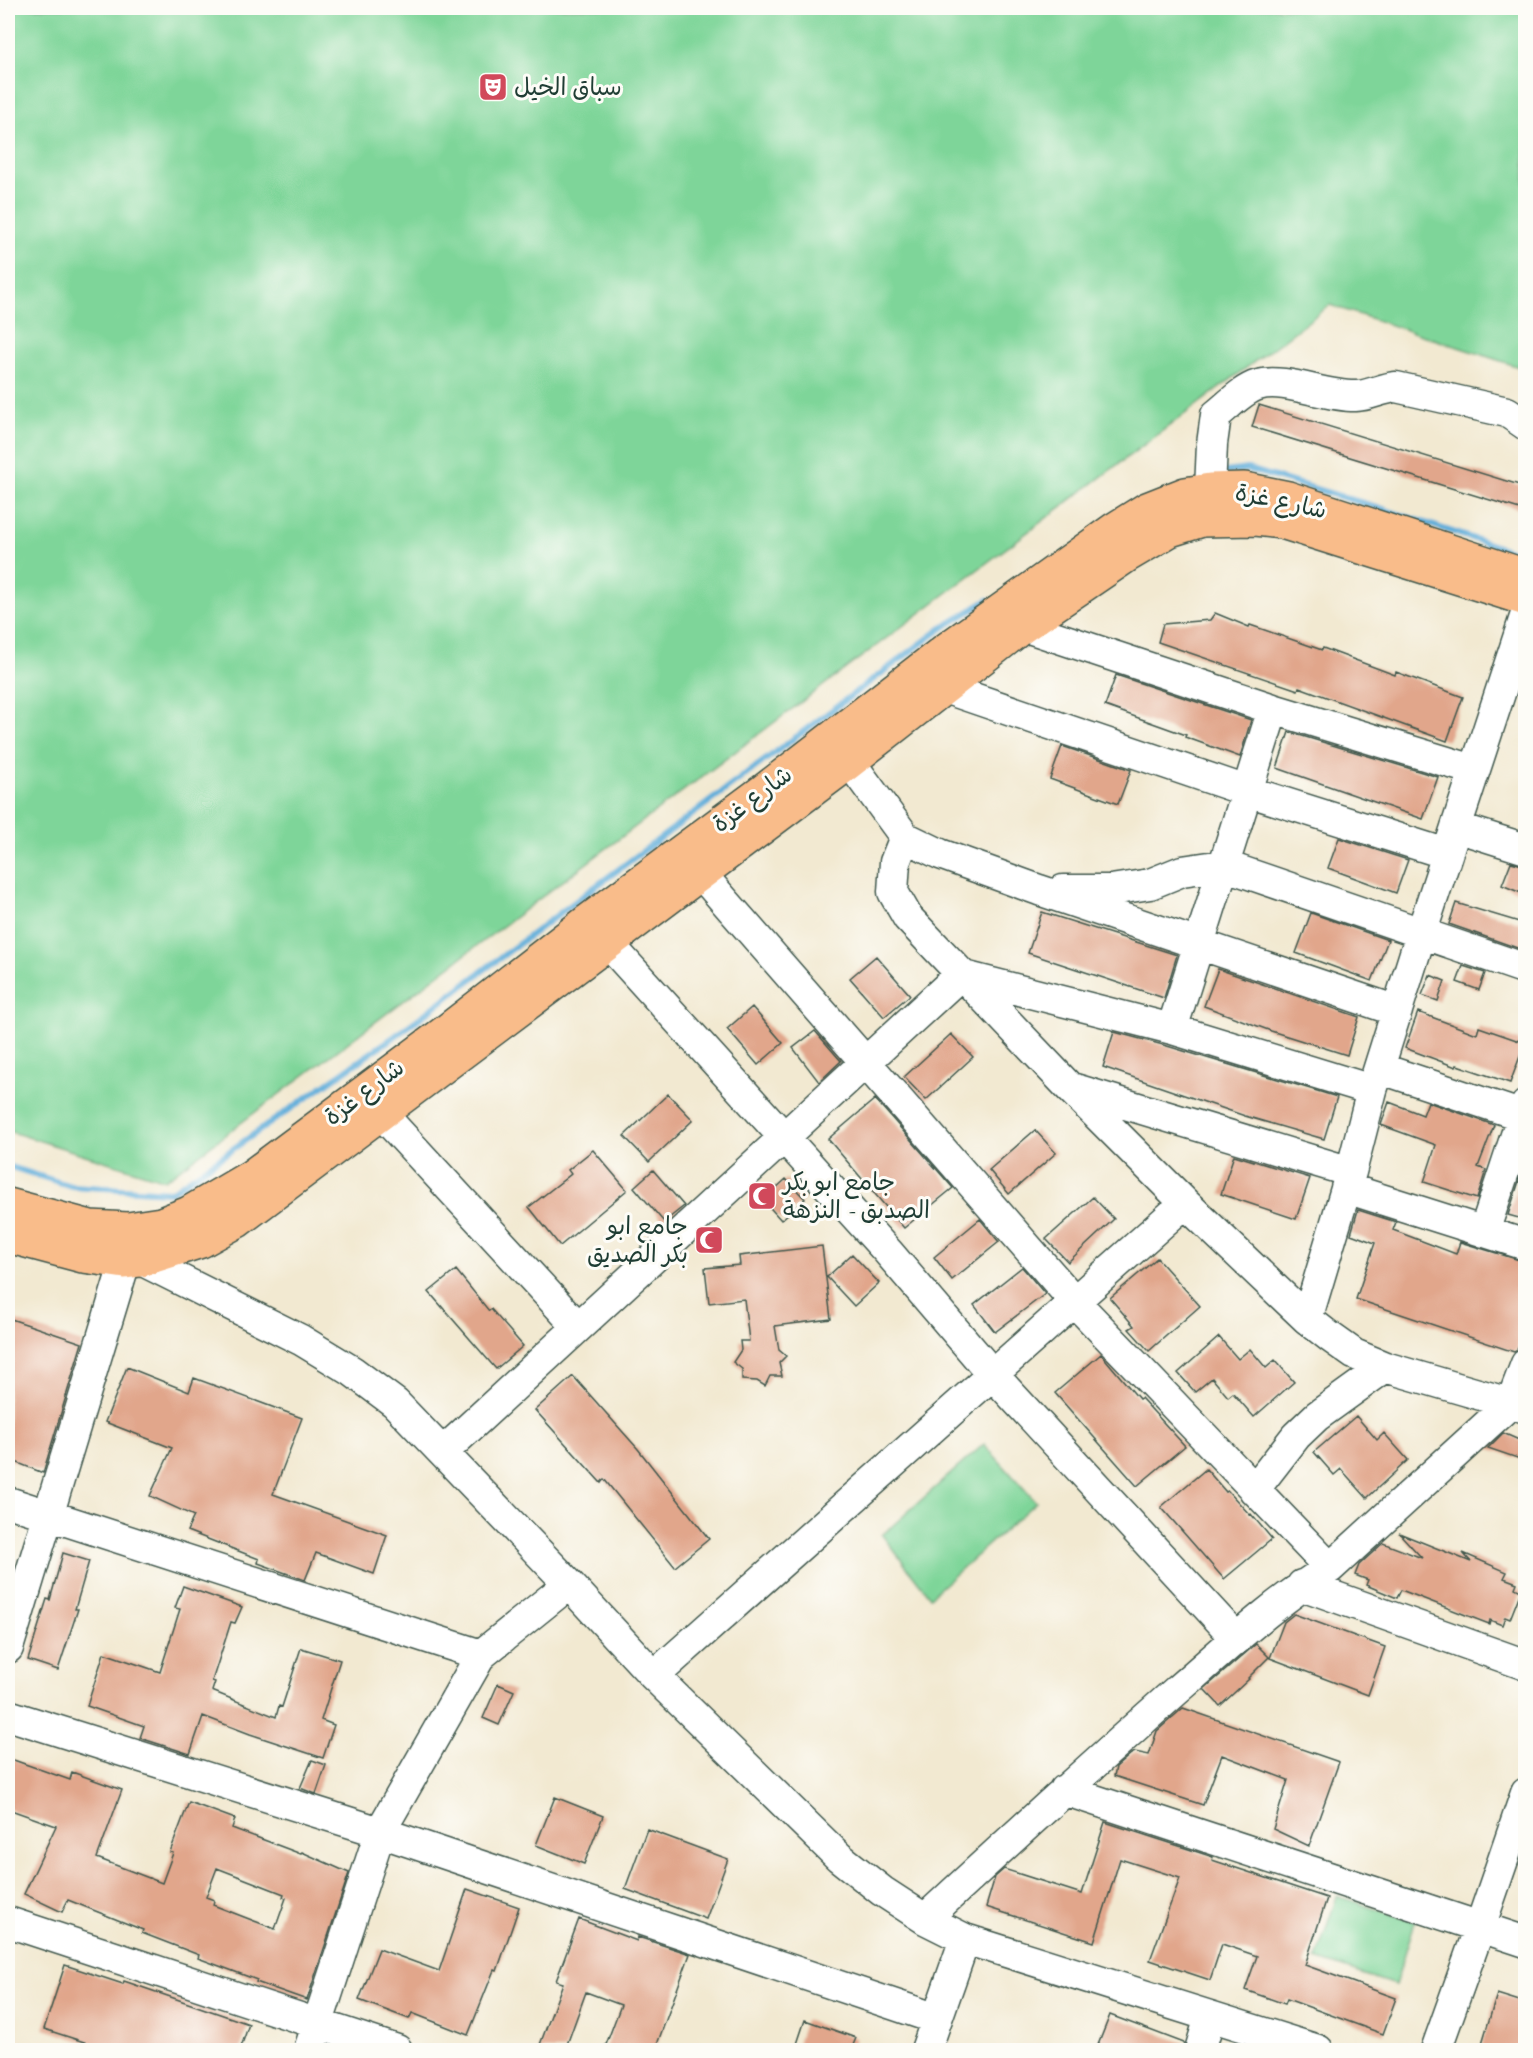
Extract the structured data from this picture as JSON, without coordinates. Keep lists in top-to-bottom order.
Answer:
{
  "streets": {
    "main road": ["شارع غزة"]
  },
  "places": {
    "theatre": ["سباق الخيل"],
    "mosque": ["جامع ابو بكر الصدبق - النزهة", "جامع ابو بكر الصديق"]
  }
}
